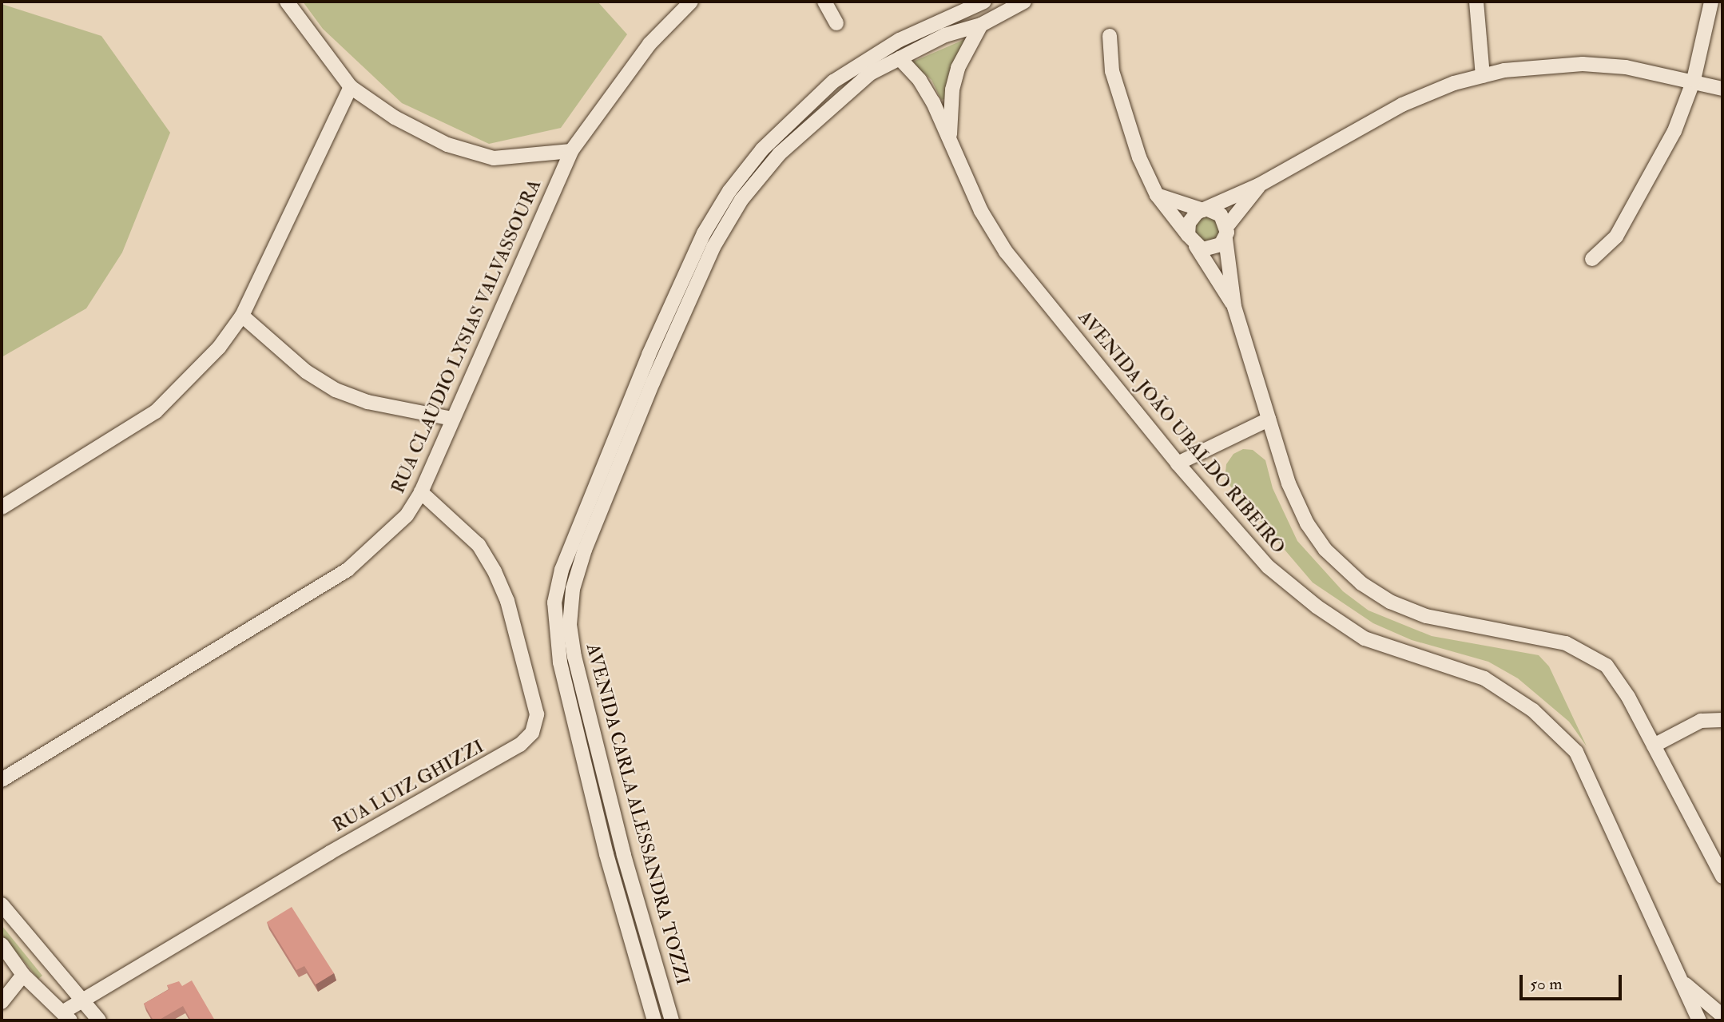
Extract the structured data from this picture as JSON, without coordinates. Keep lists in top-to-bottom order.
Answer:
{
  "streets": {
    "street": [
      "RUA CLAUDIO LYSIAS VALVASSOURA",
      "AVENIDA JOÃO UBALDO RIBEIRO",
      "RUA LUIZ GHIZZI",
      "AVENIDA CARLA ALESSANDRA TOZZI"
    ]
  },
  "crossings": [
    ["RUA CLAUDIO LYSIAS VALVASSOURA", "RUA LUIZ GHIZZI"],
    ["AVENIDA JOÃO UBALDO RIBEIRO", "AVENIDA CARLA ALESSANDRA TOZZI"]
  ],
  "scale_bar": "50 m"
}
